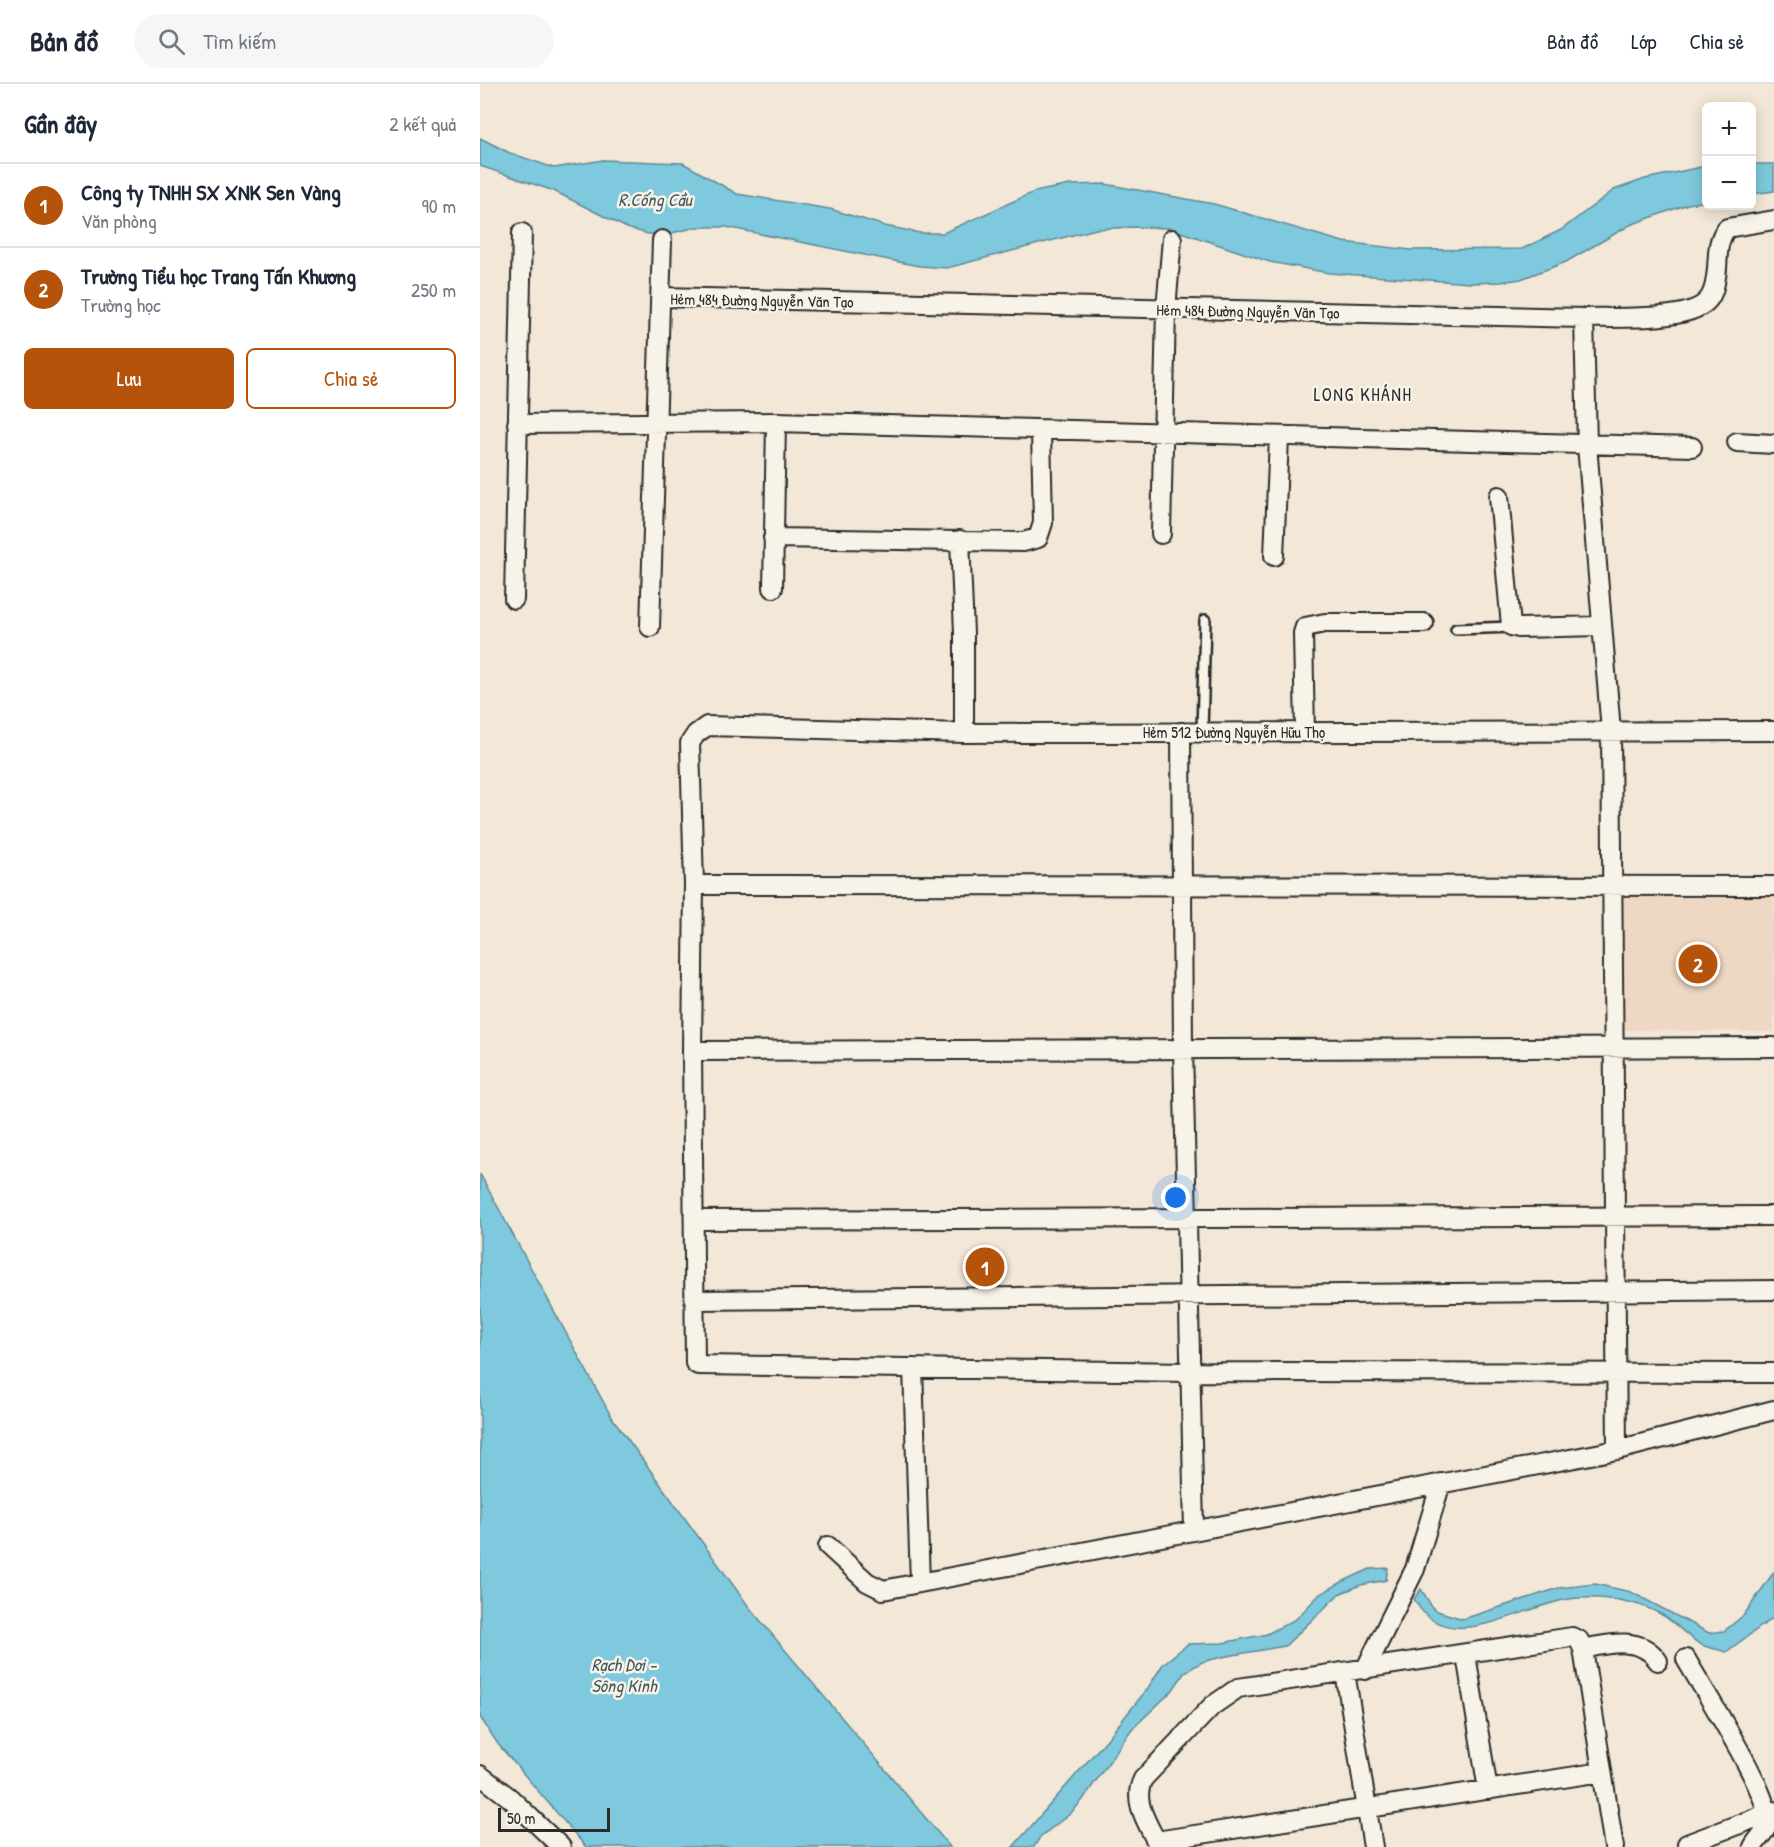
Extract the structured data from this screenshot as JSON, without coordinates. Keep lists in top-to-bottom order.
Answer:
{
  "streets": {
    "street": ["Hẻm 484 Đường Nguyễn Văn Tạo", "Hẻm 512 Đường Nguyễn Hữu Thọ"]
  },
  "districts": ["LONG KHÁNH"],
  "water": ["R.Cống Cầu", "Rạch Dơi - Sông Kinh"],
  "scale_bar": "50 m",
  "page": {
    "header": "Bản đồ",
    "search": "Tìm kiếm",
    "nav": ["Bản đồ", "Lớp", "Chia sẻ"],
    "heading": ["Gần đây", "2 kết quả"],
    "map_buttons": ["+", "−"],
    "list": [
      {
        "mark": "1",
        "name": "Công ty TNHH SX XNK Sen Vàng",
        "note": "Văn phòng",
        "value": "90 m"
      },
      {
        "mark": "2",
        "name": "Trường Tiểu học Trang Tấn Khương",
        "note": "Trường học",
        "value": "250 m"
      }
    ],
    "buttons": ["Lưu", "Chia sẻ"],
    "pins": ["2", "1"],
    "scale": "50 m"
  }
}
